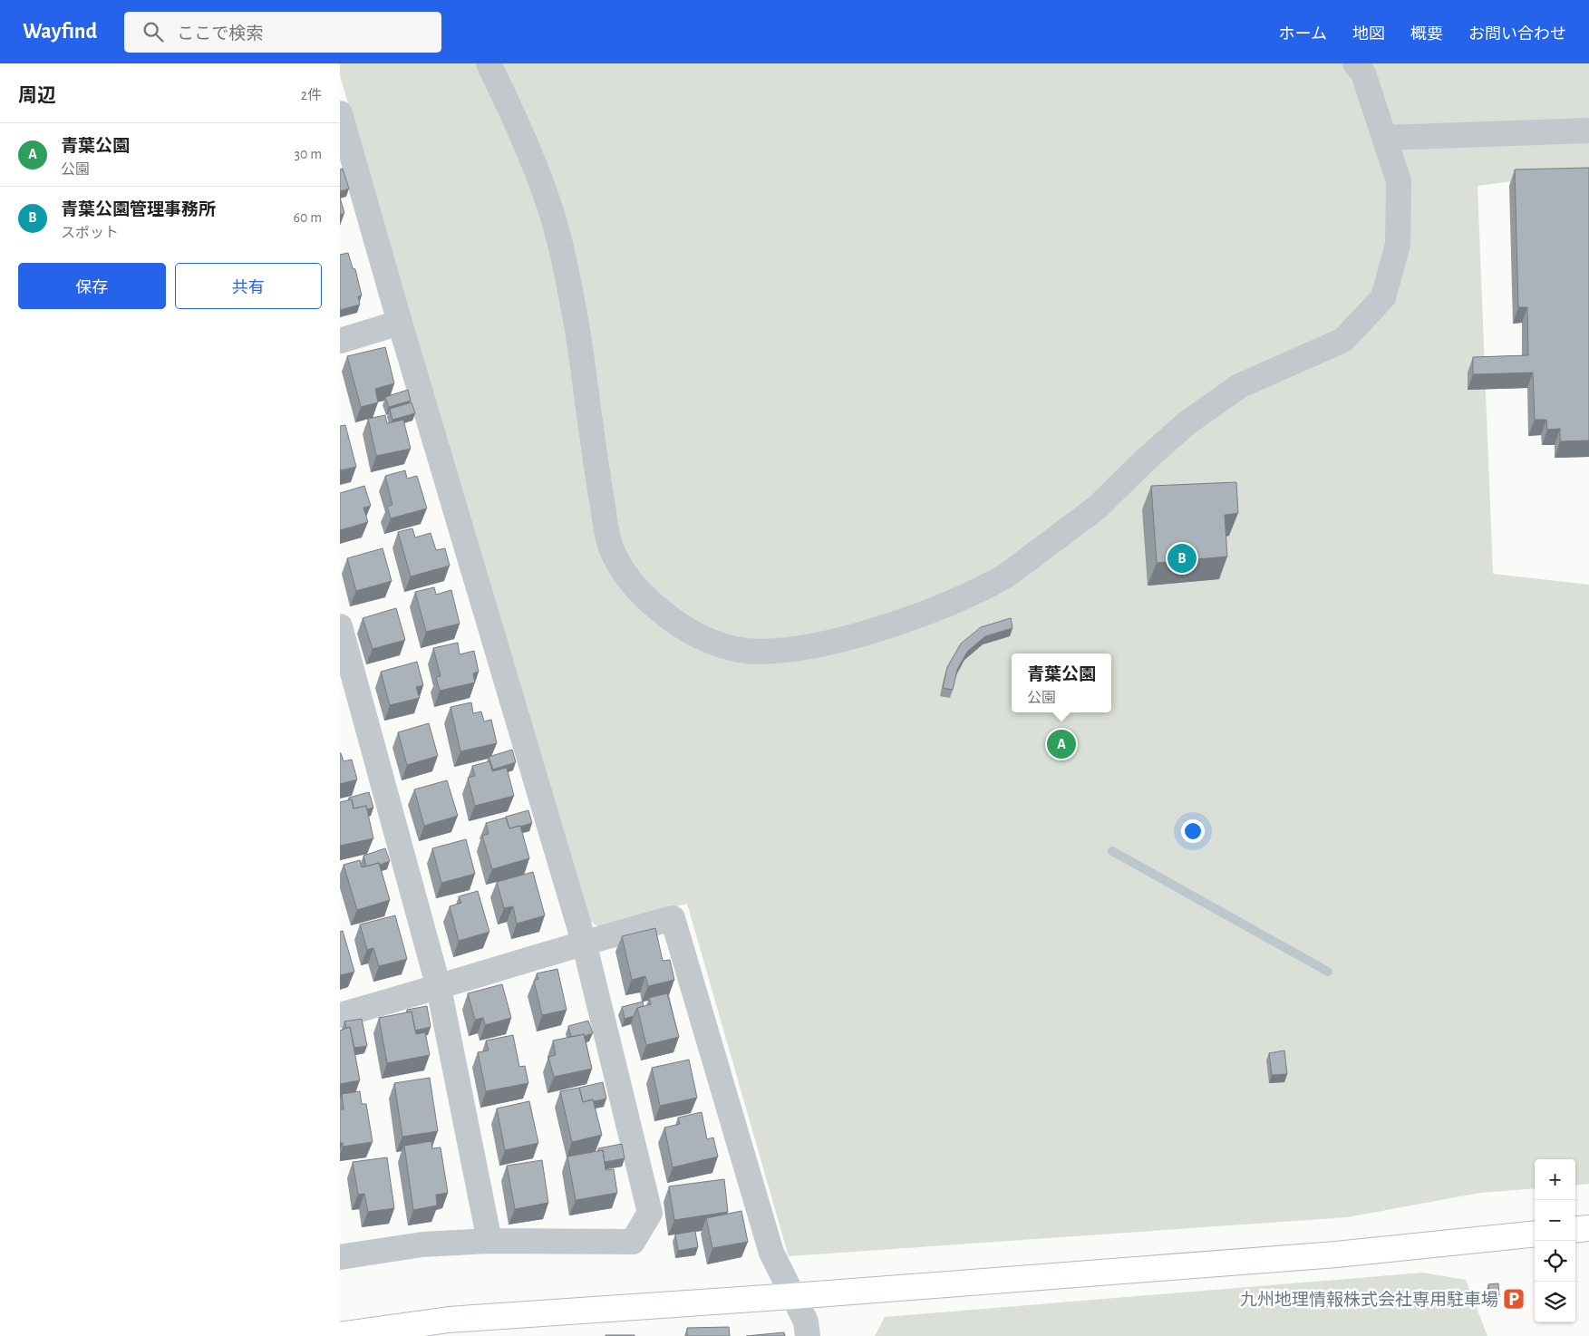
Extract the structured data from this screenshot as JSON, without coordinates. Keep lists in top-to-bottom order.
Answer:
{
  "places": {
    "parking": ["九州地理情報株式会社専用駐車場"]
  },
  "page": {
    "header": "Wayfind",
    "search": "ここで検索",
    "nav": [
      "ホーム",
      "地図",
      "概要",
      "お問い合わせ"
    ],
    "heading": ["周辺", "2件"],
    "list": [
      {
        "mark": "A",
        "name": "青葉公園",
        "note": "公園",
        "value": "30 m"
      },
      {
        "mark": "B",
        "name": "青葉公園管理事務所",
        "note": "スポット",
        "value": "60 m"
      }
    ],
    "buttons": ["保存", "共有"],
    "pins": ["B", "A"],
    "popup": ["青葉公園", "公園"],
    "map_buttons": ["+", "−"]
  }
}
